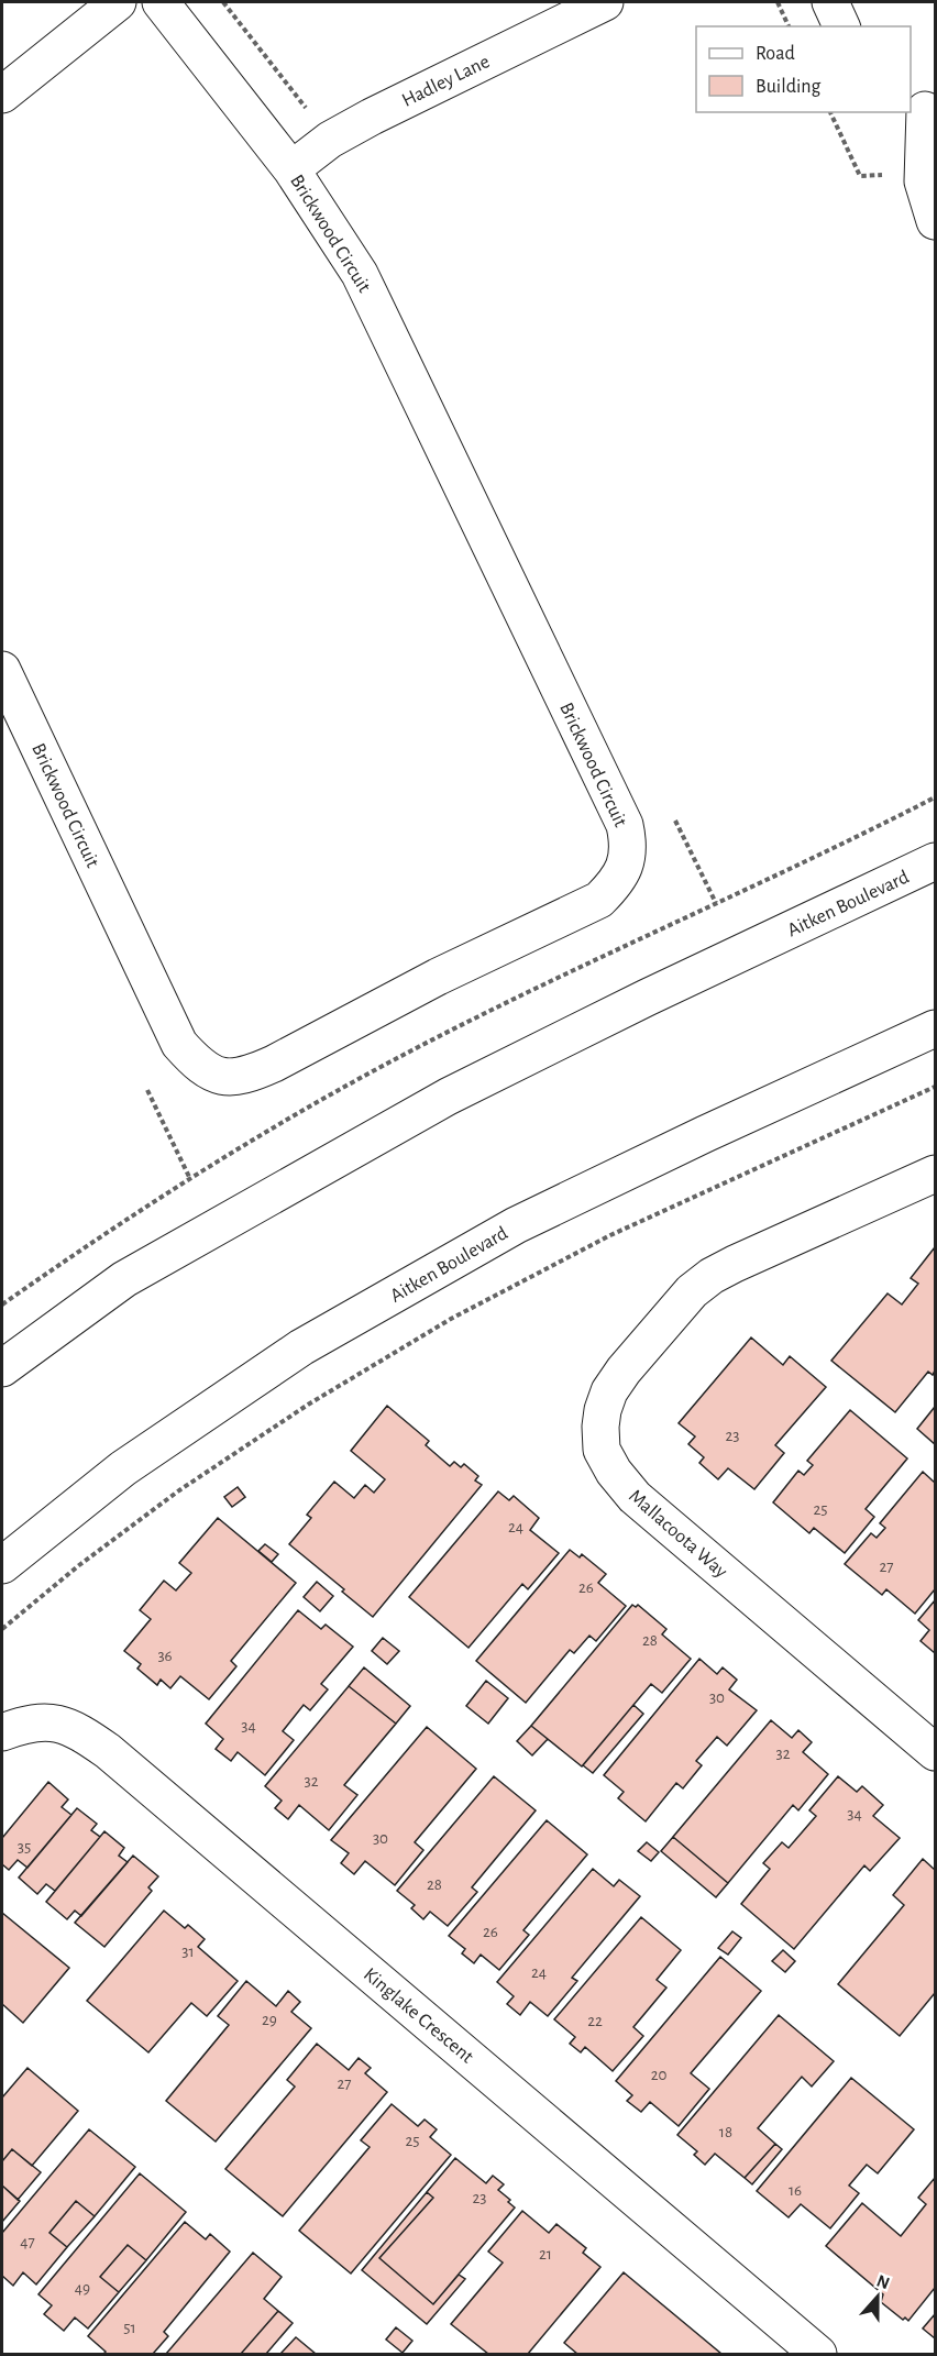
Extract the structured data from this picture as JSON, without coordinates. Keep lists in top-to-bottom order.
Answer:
{
  "streets": {
    "street": [
      "Hadley Lane",
      "Brickwood Circuit",
      "Aitken Boulevard",
      "Mallacoota Way",
      "Kinglake Crescent"
    ]
  },
  "crossings": [
    ["Hadley Lane", "Brickwood Circuit"]
  ],
  "house_numbers": [
    "23",
    "25",
    "24",
    "27",
    "26",
    "28",
    "36",
    "30",
    "34",
    "32",
    "32",
    "34",
    "30",
    "35",
    "28",
    "26",
    "31",
    "24",
    "29",
    "22",
    "20",
    "27",
    "18",
    "25",
    "16",
    "23",
    "47",
    "21",
    "49",
    "51"
  ],
  "legend": ["Road", "Building"],
  "north": "top"
}
